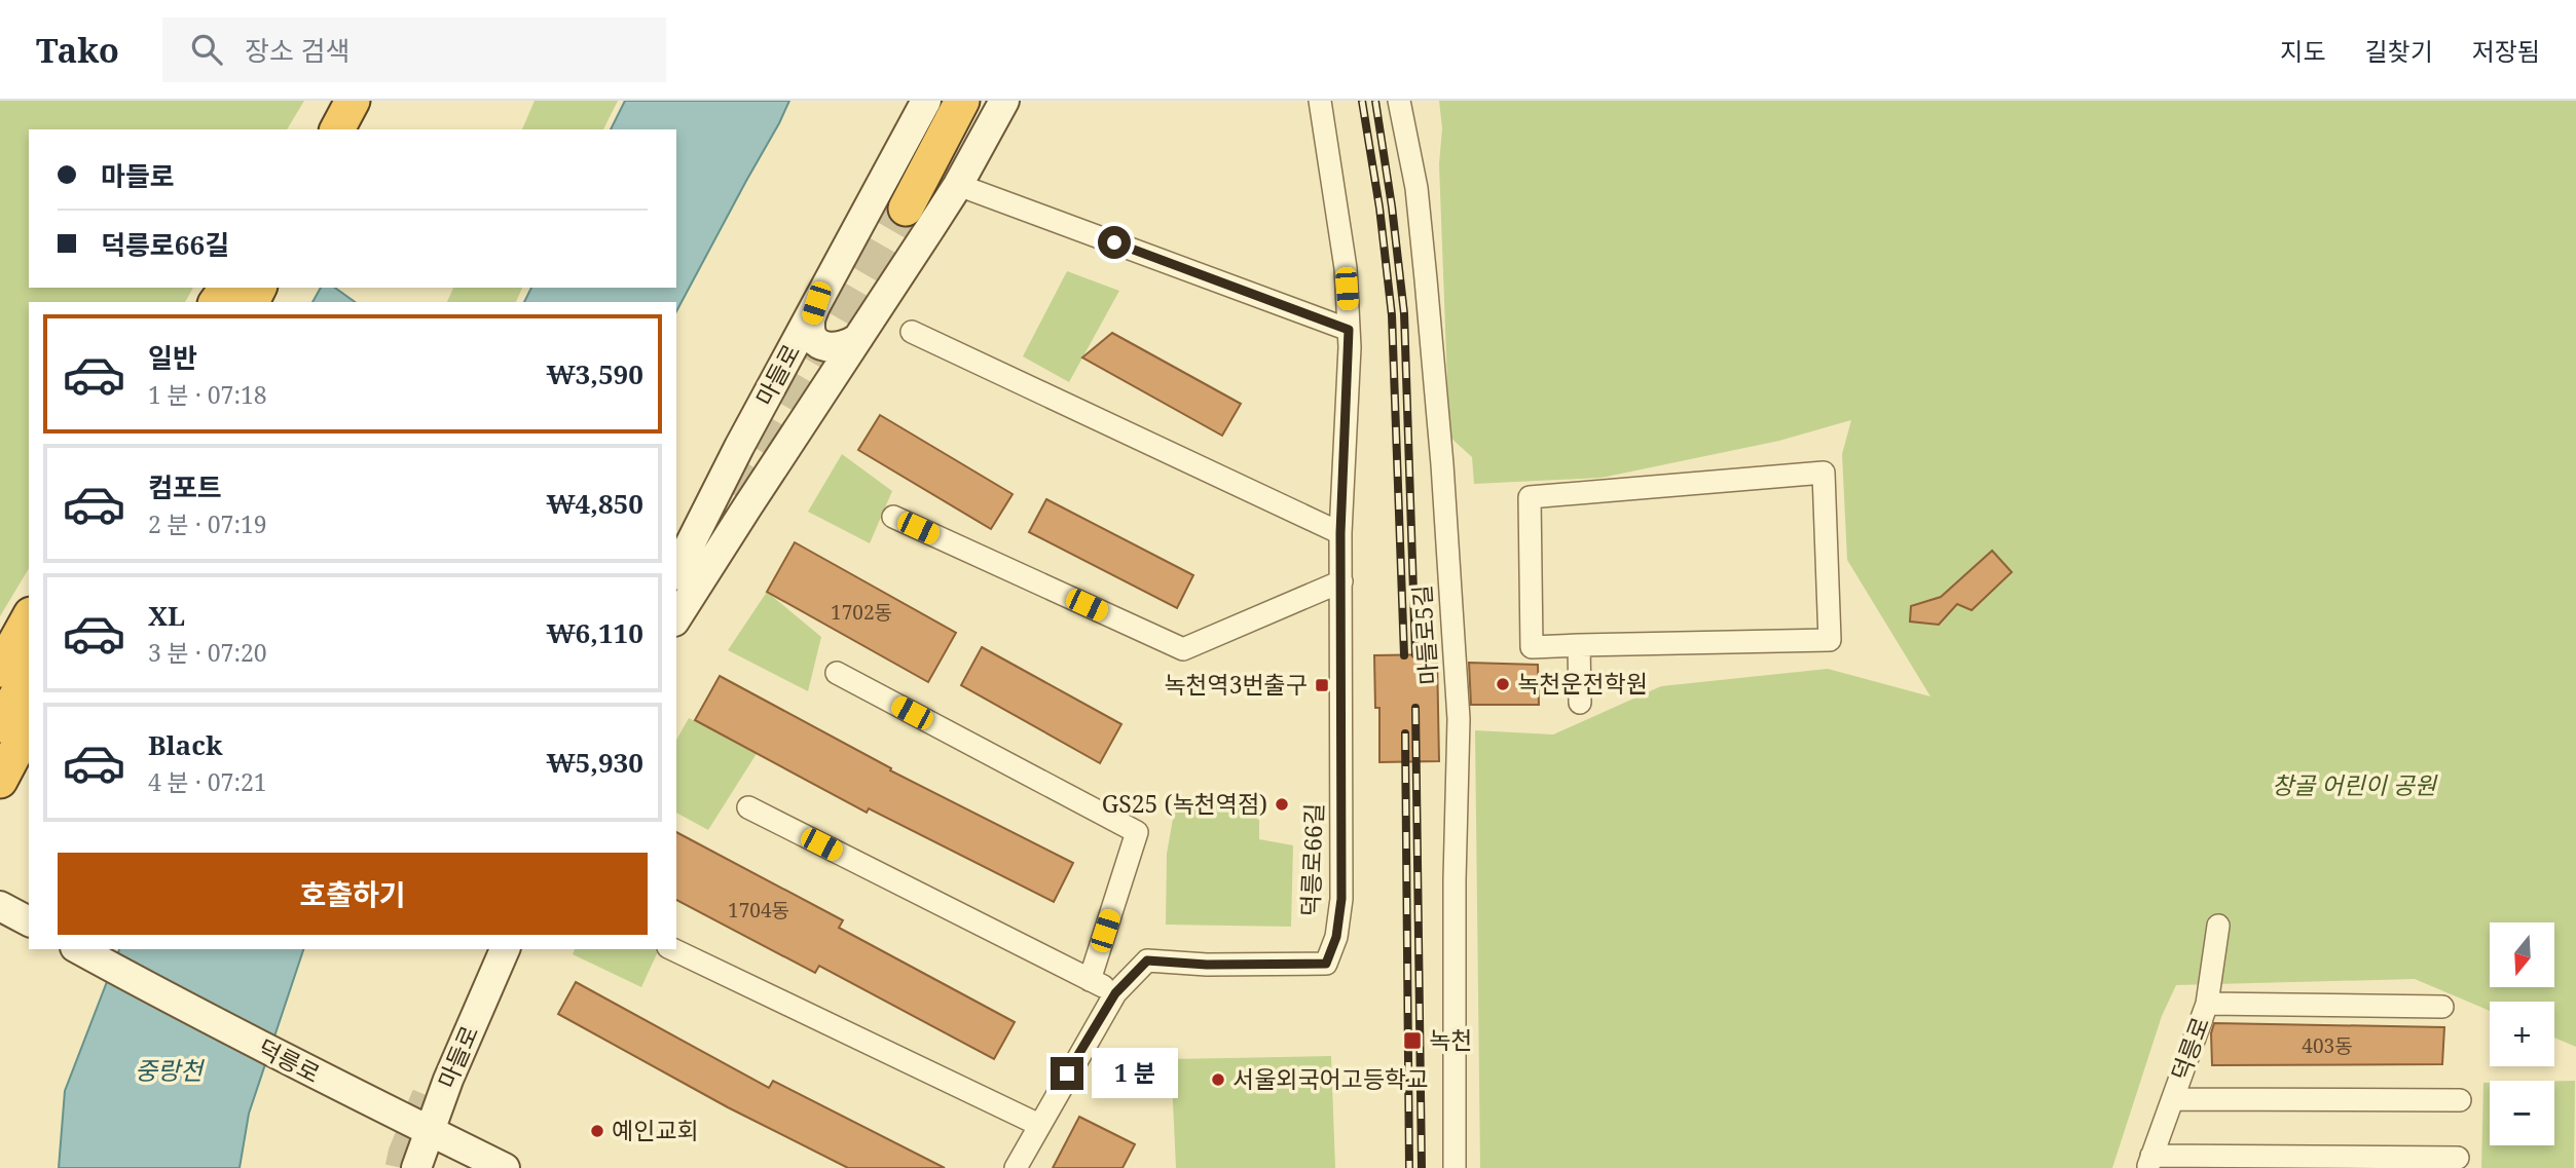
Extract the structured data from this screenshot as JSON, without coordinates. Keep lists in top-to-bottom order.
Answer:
{
  "streets": {
    "main road": ["마들로", "덕릉로"],
    "street": ["마들로5길", "덕릉로66길"]
  },
  "crossings": [
    ["마들로", "덕릉로"]
  ],
  "water": ["중랑천"],
  "parks": ["창골 어린이 공원"],
  "places": {
    "other": [
      "녹천운전학원",
      "GS25 (녹천역점)",
      "서울외국어고등학교",
      "예인교회"
    ],
    "transit": ["녹천역3번출구", "녹천"]
  },
  "house_numbers": ["1702동", "1704동", "403동"],
  "north": "bottom",
  "page": {
    "header": "Tako",
    "search": "장소 검색",
    "nav": ["지도", "길찾기", "저장됨"],
    "banner": ["마들로", "덕릉로66길"],
    "list": [
      {
        "name": "일반",
        "note": "1 분 · 07:18",
        "value": "₩3,590"
      },
      {
        "name": "컴포트",
        "note": "2 분 · 07:19",
        "value": "₩4,850"
      },
      {
        "name": "XL",
        "note": "3 분 · 07:20",
        "value": "₩6,110"
      },
      {
        "name": "Black",
        "note": "4 분 · 07:21",
        "value": "₩5,930"
      }
    ],
    "buttons": "호출하기",
    "map_buttons": ["+", "−"],
    "bubble": "1 분"
  }
}
